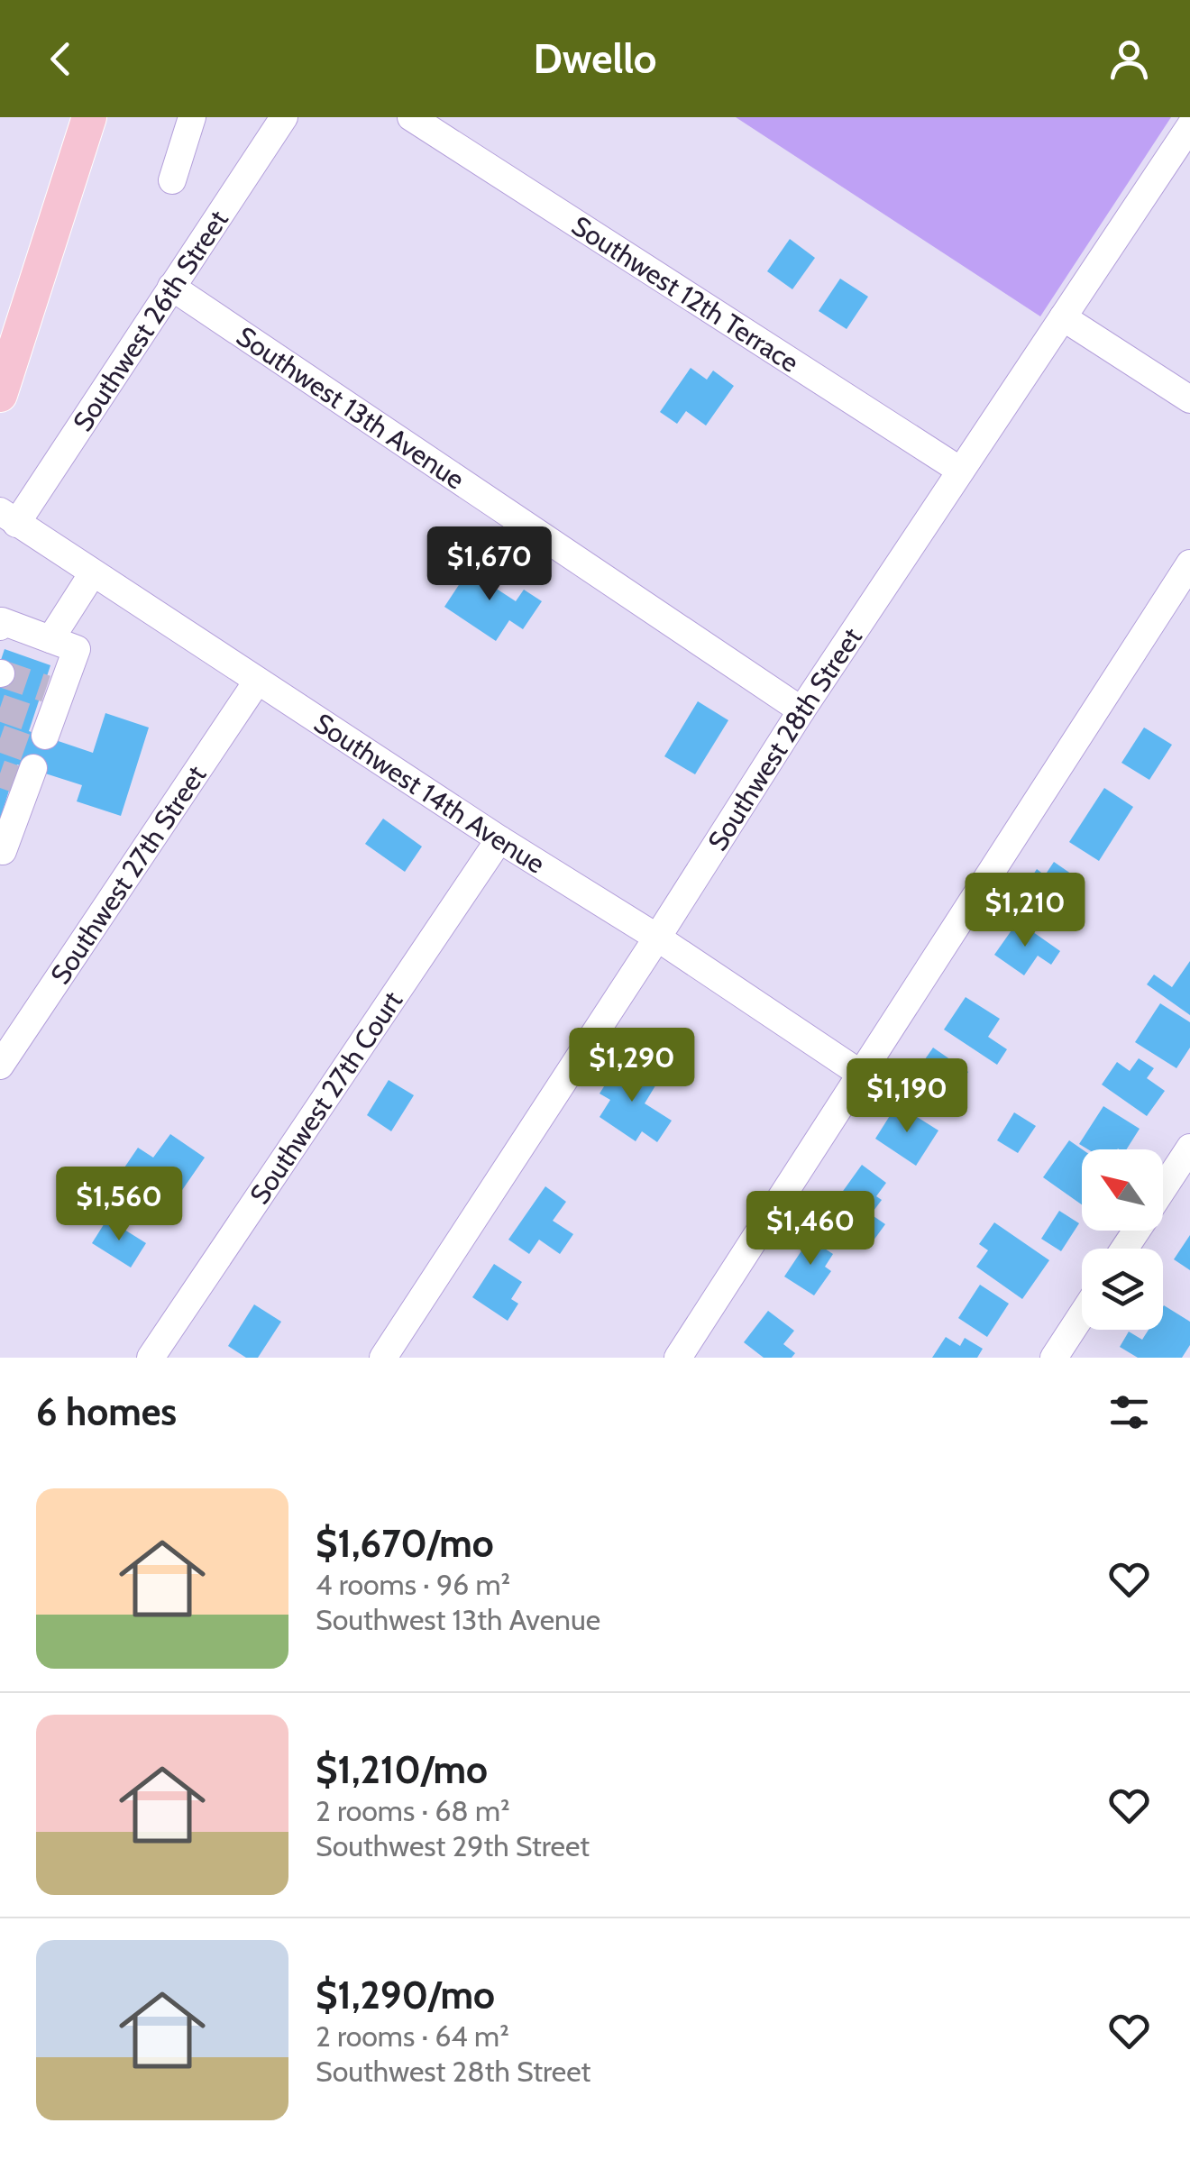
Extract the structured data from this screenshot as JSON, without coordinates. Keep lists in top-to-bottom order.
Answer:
{
  "streets": {
    "street": [
      "Southwest 12th Terrace",
      "Southwest 26th Street",
      "Southwest 13th Avenue",
      "Southwest 28th Street",
      "Southwest 14th Avenue",
      "Southwest 27th Street",
      "Southwest 27th Court"
    ]
  },
  "crossings": [
    ["Southwest 12th Terrace", "Southwest 28th Street"],
    ["Southwest 26th Street", "Southwest 13th Avenue"],
    ["Southwest 26th Street", "Southwest 14th Avenue"],
    ["Southwest 13th Avenue", "Southwest 28th Street"],
    ["Southwest 28th Street", "Southwest 14th Avenue"],
    ["Southwest 14th Avenue", "Southwest 27th Street"],
    ["Southwest 14th Avenue", "Southwest 27th Court"]
  ],
  "north": "top left",
  "page": {
    "header": "Dwello",
    "price": [
      "$1,670",
      "$1,210",
      "$1,290",
      "$1,190",
      "$1,560",
      "$1,460"
    ],
    "heading": "6 homes",
    "list": [
      {
        "name": "$1,670/mo",
        "note": "4 rooms · 96 m² · Southwest 13th Avenue"
      },
      {
        "name": "$1,210/mo",
        "note": "2 rooms · 68 m² · Southwest 29th Street"
      },
      {
        "name": "$1,290/mo",
        "note": "2 rooms · 64 m² · Southwest 28th Street"
      }
    ]
  }
}
